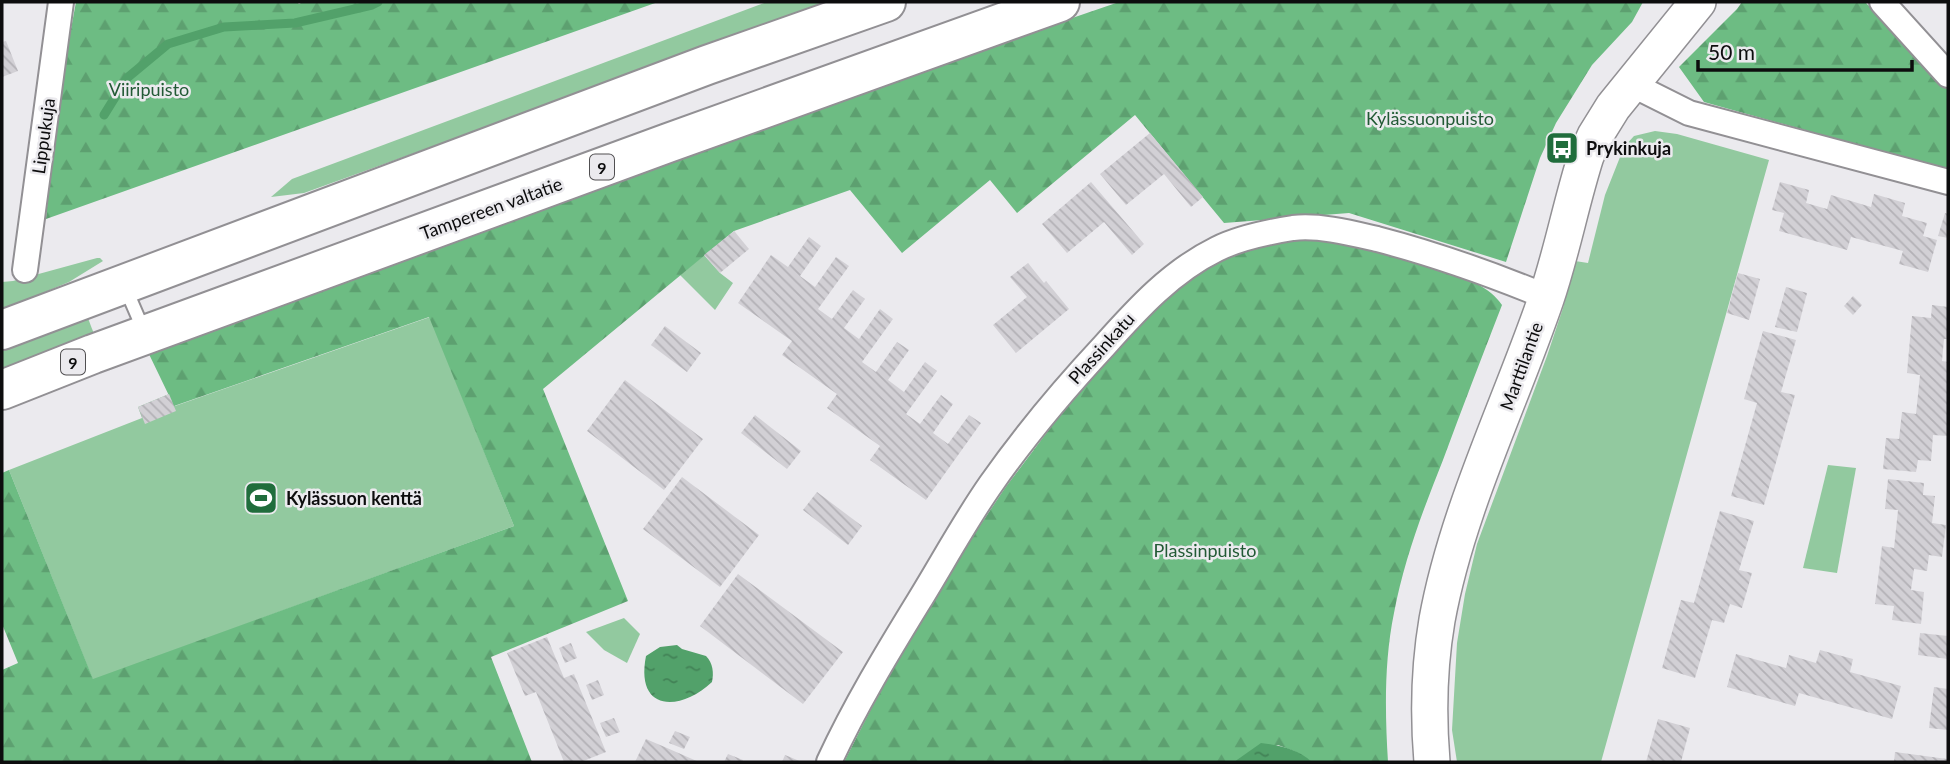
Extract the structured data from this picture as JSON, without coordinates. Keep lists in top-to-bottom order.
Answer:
{
  "streets": {
    "highway": ["9", "Tampereen valtatie"],
    "street": ["Lippukuja", "Plassinkatu", "Marttilantie"]
  },
  "crossings": [
    ["Plassinkatu", "Marttilantie"]
  ],
  "parks": ["Viiripuisto", "Kylässuonpuisto", "Plassinpuisto"],
  "places": {
    "bus stop": ["Prykinkuja"],
    "sports": ["Kylässuon kenttä"]
  },
  "scale_bar": "50 m"
}
